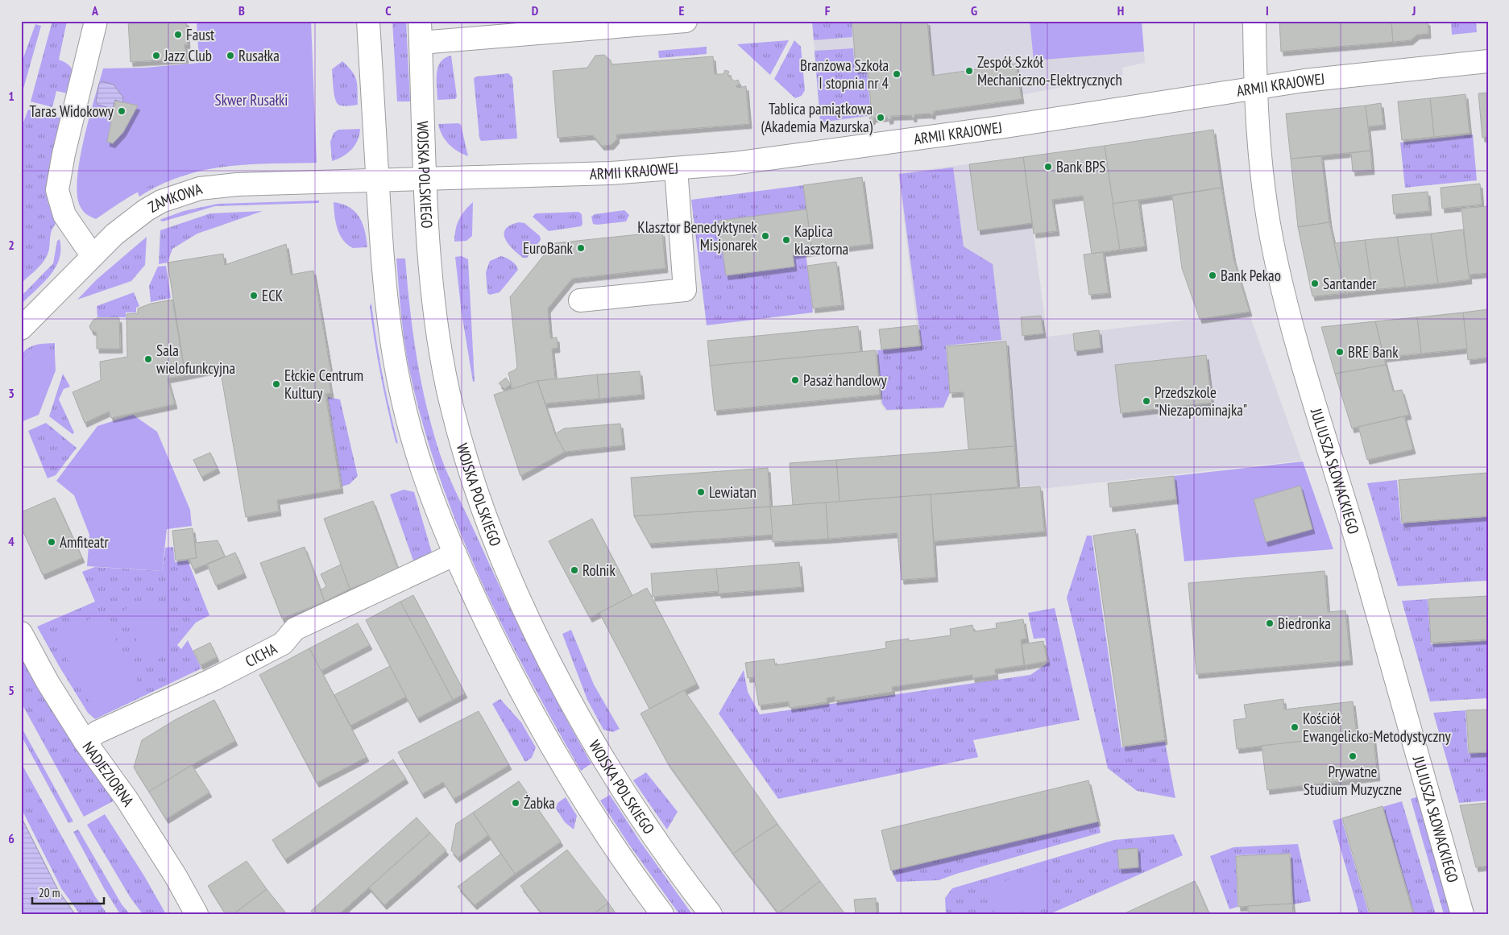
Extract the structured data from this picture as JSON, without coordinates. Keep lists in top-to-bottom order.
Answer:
{
  "streets": {
    "street": [
      "ARMII KRAJOWEJ",
      "WOJSKA POLSKIEGO",
      "ZAMKOWA",
      "JULIUSZA SŁOWACKIEGO",
      "CICHA",
      "NADJEZIORNA"
    ]
  },
  "crossings": [
    ["ARMII KRAJOWEJ", "WOJSKA POLSKIEGO"],
    ["ARMII KRAJOWEJ", "ZAMKOWA"],
    ["ARMII KRAJOWEJ", "JULIUSZA SŁOWACKIEGO"],
    ["CICHA", "NADJEZIORNA"]
  ],
  "parks": ["Skwer Rusałki"],
  "places": [
    "Faust",
    "Jazz Club",
    "Rusałka",
    "Zespół Szkół Mechaniczno-Elektrycznych",
    "Branżowa Szkoła I stopnia nr 4",
    "Taras Widokowy",
    "Tablica pamiątkowa (Akademia Mazurska)",
    "Bank BPS",
    "Klasztor Benedyktynek Misjonarek",
    "Kaplica klasztorna",
    "EuroBank",
    "Bank Pekao",
    "Santander",
    "ECK",
    "BRE Bank",
    "Sala wielofunkcyjna",
    "Pasaż handlowy",
    "Ełckie Centrum Kultury",
    "Przedszkole \"Niezapominajka\"",
    "Lewiatan",
    "Amfiteatr",
    "Rolnik",
    "Biedronka",
    "Kościół Ewangelicko-Metodystyczny",
    "Prywatne Studium Muzyczne",
    "Żabka"
  ],
  "scale_bar": "20 m",
  "grid": {
    "columns": [
      "A",
      "B",
      "C",
      "D",
      "E",
      "F",
      "G",
      "H",
      "I",
      "J"
    ],
    "rows": [
      "1",
      "2",
      "3",
      "4",
      "5",
      "6"
    ]
  }
}
